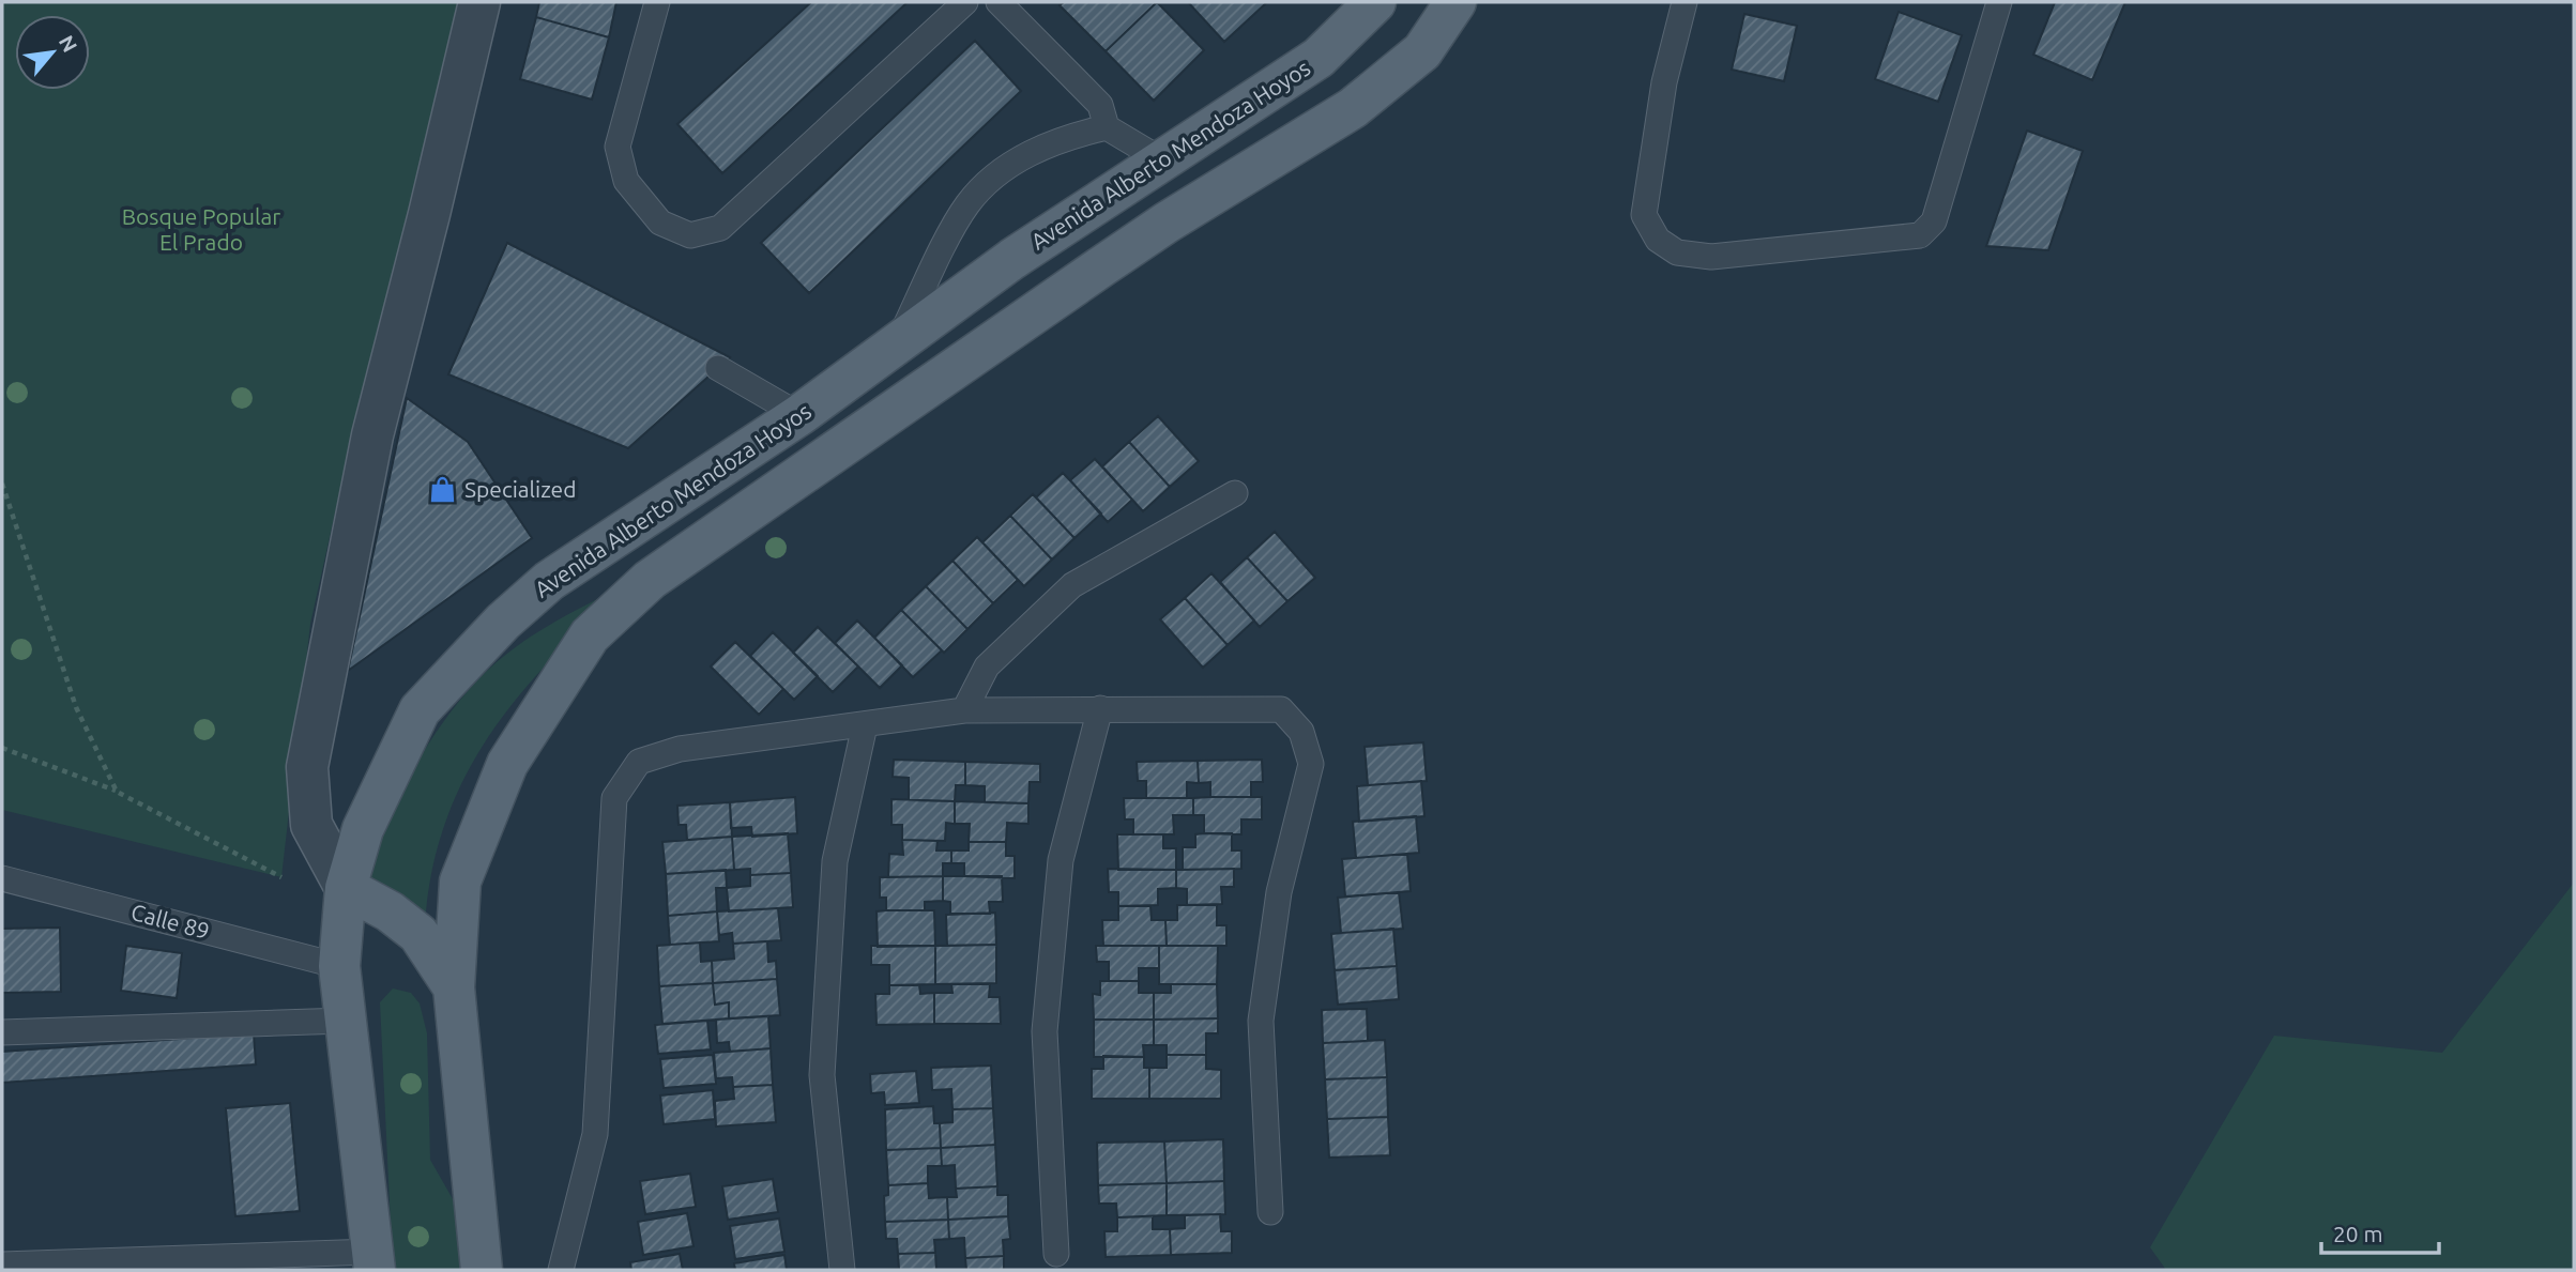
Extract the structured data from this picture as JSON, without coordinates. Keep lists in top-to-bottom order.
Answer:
{
  "streets": {
    "main road": ["Avenida Alberto Mendoza Hoyos"],
    "lane": ["Calle 89"]
  },
  "crossings": [
    ["Avenida Alberto Mendoza Hoyos", "Calle 89"]
  ],
  "parks": ["Bosque Popular El Prado"],
  "places": {
    "shop": ["Specialized"]
  },
  "scale_bar": "20 m",
  "north": "top right"
}
